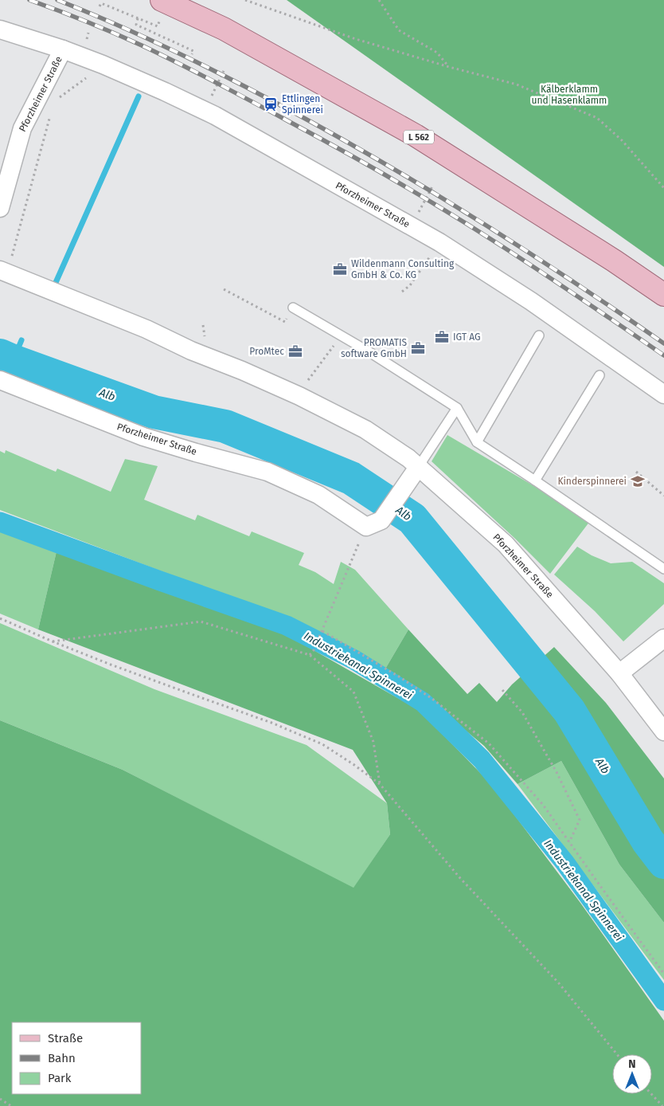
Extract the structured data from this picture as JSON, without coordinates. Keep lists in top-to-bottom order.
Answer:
{
  "streets": {
    "main road": ["L 562"],
    "street": ["Pforzheimer Straße"]
  },
  "water": ["Alb", "Industriekanal Spinnerei"],
  "parks": ["Kälberklamm und Hasenklamm"],
  "places": {
    "station": ["Ettlingen Spinnerei"],
    "office": [
      "Wildenmann Consulting GmbH & Co. KG",
      "IGT AG",
      "PROMATIS software GmbH",
      "ProMtec"
    ],
    "school or university": ["Kinderspinnerei"]
  },
  "legend": ["Straße", "Bahn", "Park"],
  "north": "top"
}
